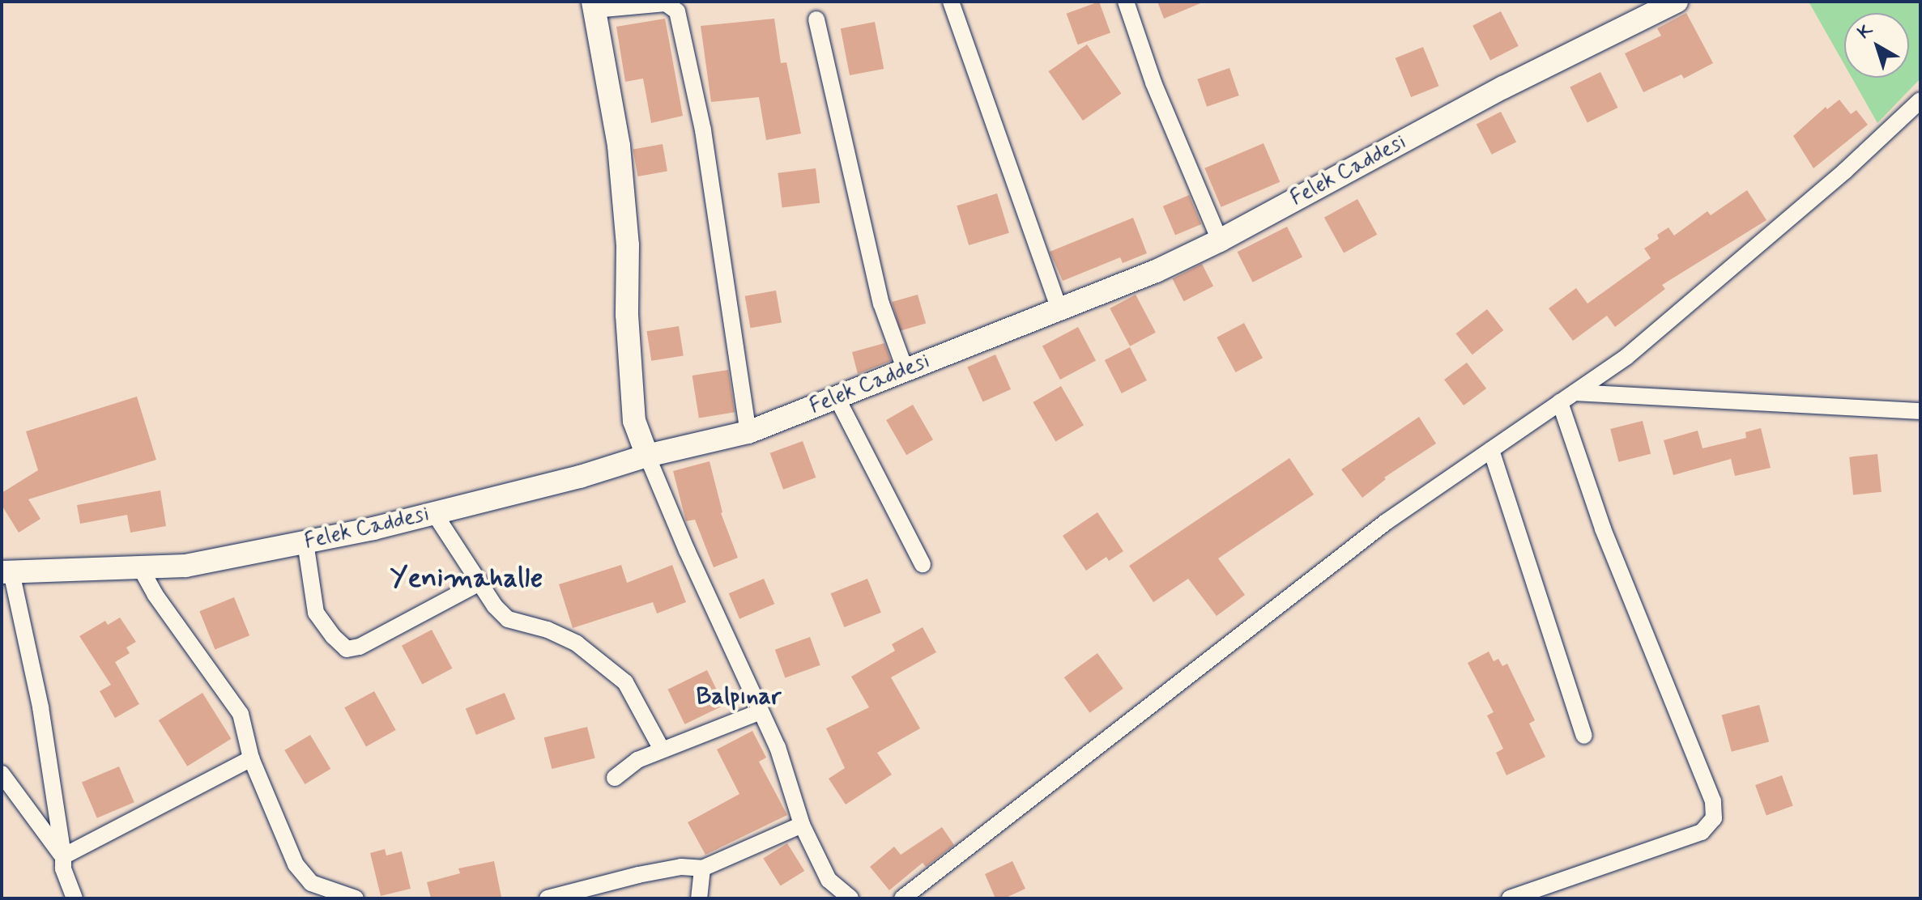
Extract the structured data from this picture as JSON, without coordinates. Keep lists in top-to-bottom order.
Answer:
{
  "streets": {
    "street": ["Felek Caddesi"]
  },
  "districts": ["Yenimahalle", "Balpınar"],
  "north": "top left"
}
